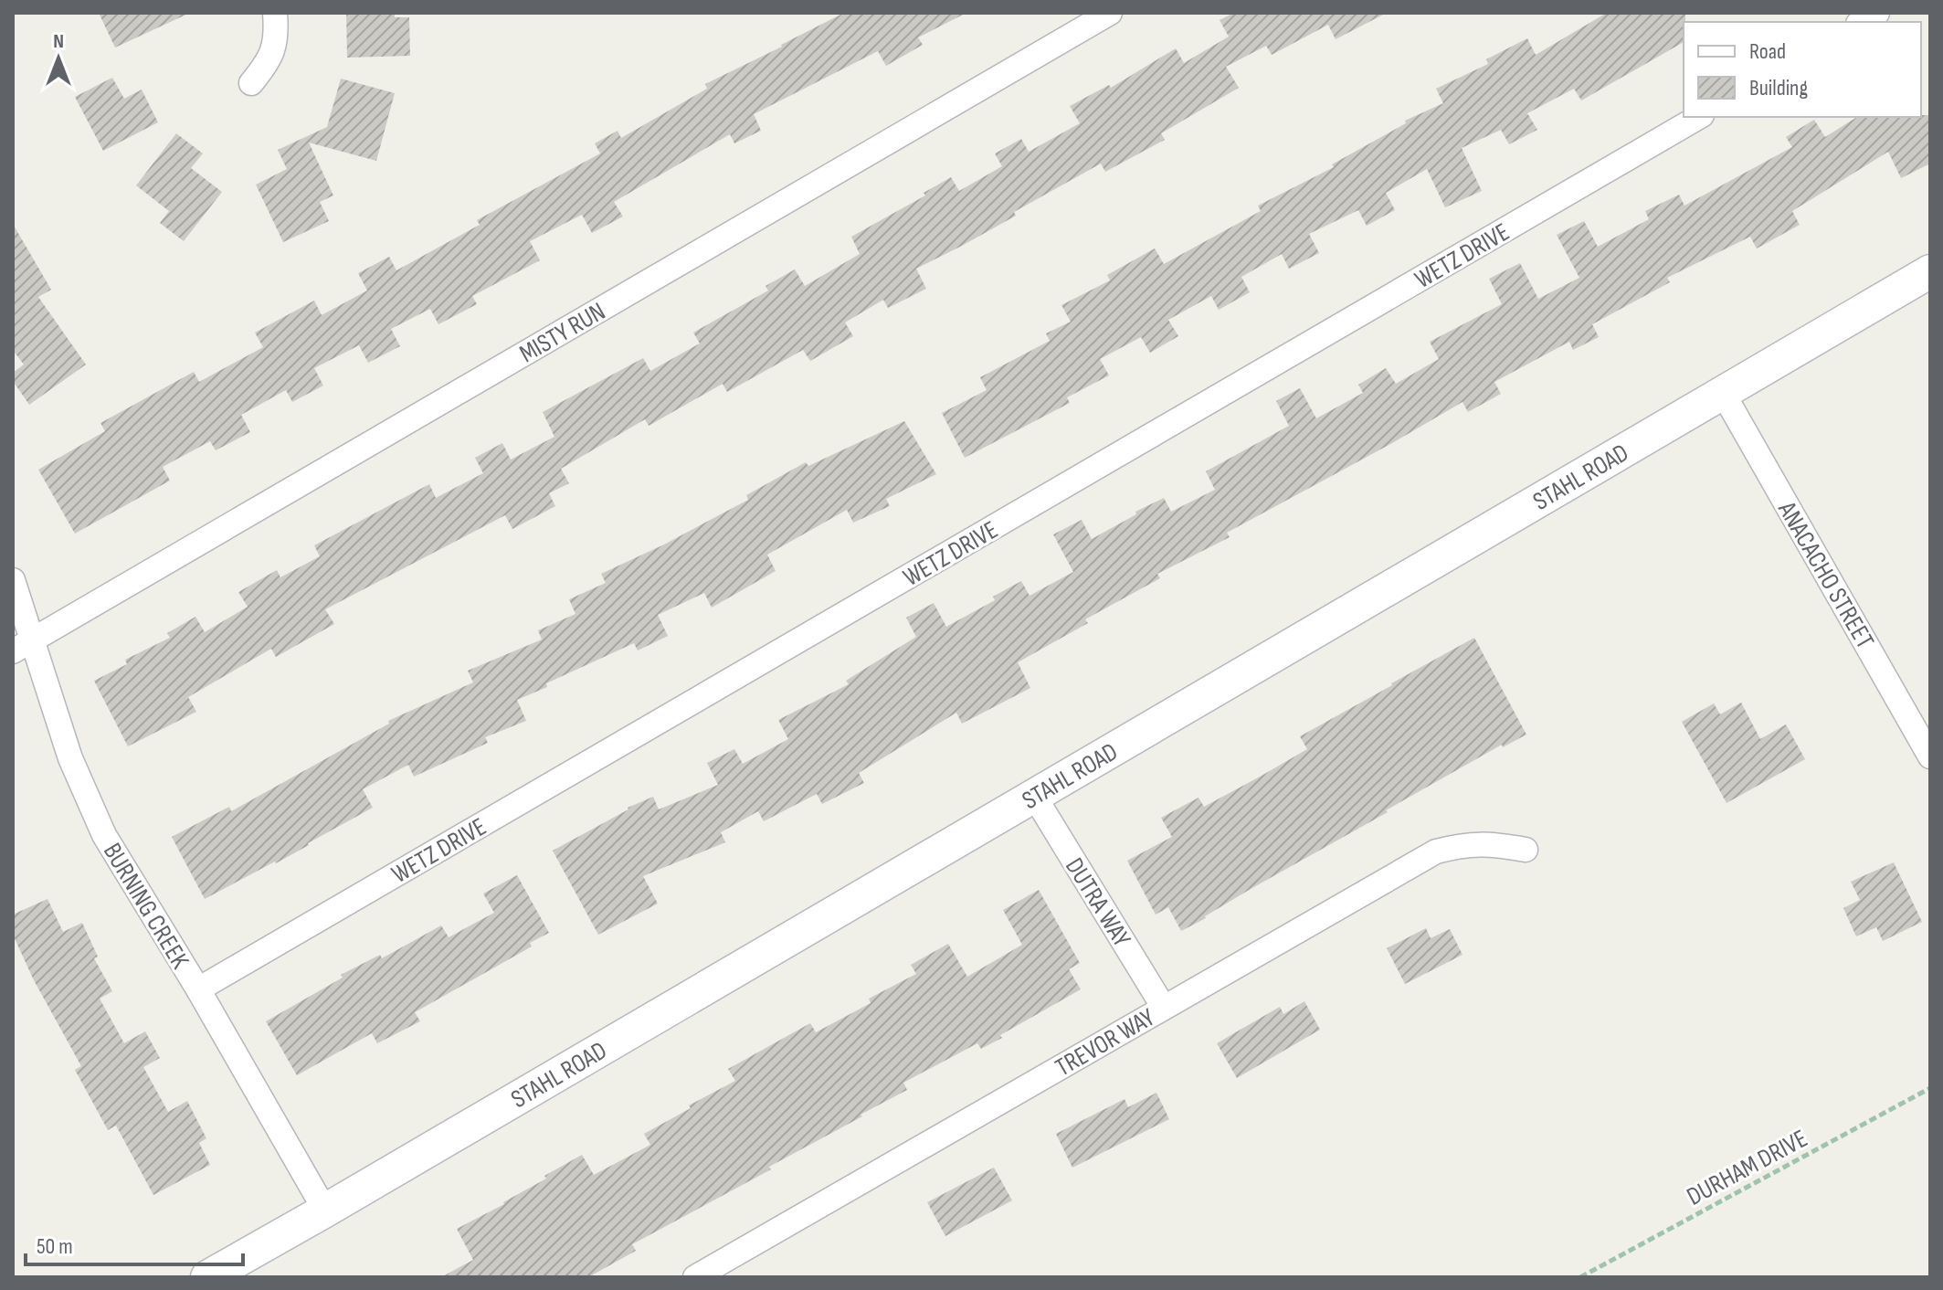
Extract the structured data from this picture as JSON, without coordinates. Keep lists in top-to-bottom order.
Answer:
{
  "streets": {
    "street": [
      "WETZ DRIVE",
      "MISTY RUN",
      "STAHL ROAD",
      "ANACACHO STREET",
      "DUTRA WAY",
      "BURNING CREEK",
      "TREVOR WAY"
    ],
    "path": ["DURHAM DRIVE"]
  },
  "crossings": [
    ["WETZ DRIVE", "BURNING CREEK"],
    ["MISTY RUN", "BURNING CREEK"],
    ["STAHL ROAD", "ANACACHO STREET"],
    ["STAHL ROAD", "DUTRA WAY"],
    ["STAHL ROAD", "BURNING CREEK"],
    ["DUTRA WAY", "TREVOR WAY"]
  ],
  "legend": ["Road", "Building"],
  "scale_bar": "50 m",
  "north": "top"
}
